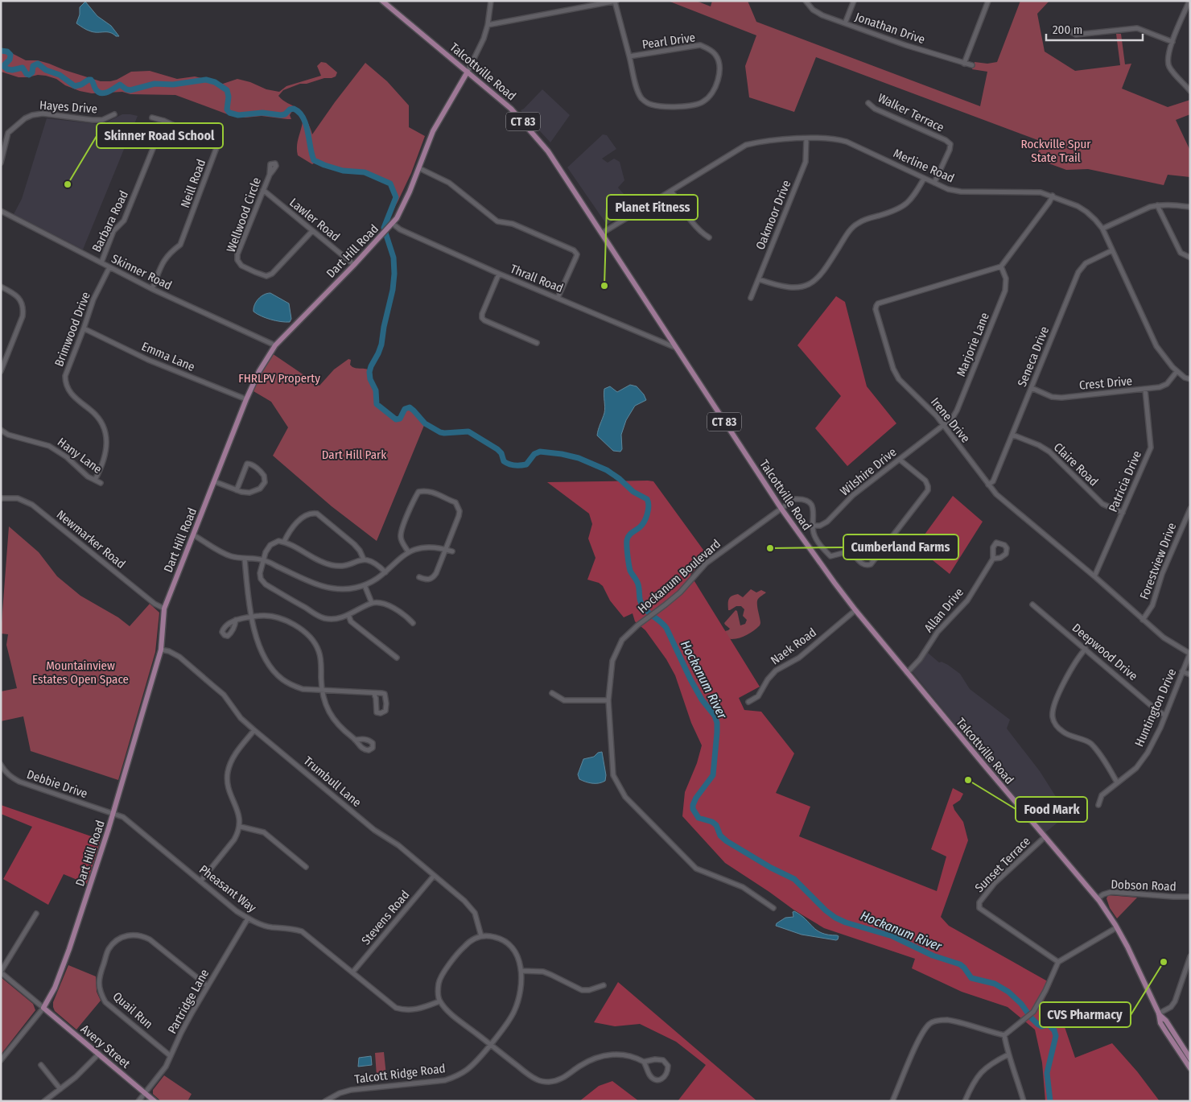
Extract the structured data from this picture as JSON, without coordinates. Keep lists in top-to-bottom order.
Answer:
{
  "streets": {
    "main road": [
      "Talcottville Road",
      "CT 83",
      "Dart Hill Road",
      "Avery Street"
    ],
    "street": [
      "Jonathan Drive",
      "Pearl Drive",
      "Hayes Drive",
      "Walker Terrace",
      "Merline Road",
      "Neill Road",
      "Wellwood Circle",
      "Oakmoor Drive",
      "Lawler Road",
      "Barbara Road",
      "Skinner Road",
      "Thrall Road",
      "Brimwood Drive",
      "Marjorie Lane",
      "Emma Lane",
      "Seneca Drive",
      "Crest Drive",
      "Irene Drive",
      "Hany Lane",
      "Claire Road",
      "Wilshire Drive",
      "Patricia Drive",
      "Newmarker Road",
      "Forestview Drive",
      "Hockanum Boulevard",
      "Allan Drive",
      "Naek Road",
      "Deepwood Drive",
      "Huntington Drive",
      "Trumbull Lane",
      "Debbie Drive",
      "Sunset Terrace",
      "Dobson Road",
      "Pheasant Way",
      "Stevens Road",
      "Partridge Lane",
      "Quail Run",
      "Talcott Ridge Road"
    ]
  },
  "crossings": [
    ["Talcottville Road", "Merline Road"],
    ["Talcottville Road", "Dart Hill Road"],
    ["Talcottville Road", "Thrall Road"],
    ["Talcottville Road", "Hockanum Boulevard"],
    ["Talcottville Road", "Allan Drive"],
    ["Talcottville Road", "Naek Road"],
    ["Talcottville Road", "Sunset Terrace"],
    ["Talcottville Road", "Dobson Road"],
    ["Walker Terrace", "Merline Road"],
    ["Merline Road", "Oakmoor Drive"],
    ["Merline Road", "Seneca Drive"],
    ["Merline Road", "Crest Drive"],
    ["Neill Road", "Barbara Road"],
    ["Neill Road", "Skinner Road"],
    ["Wellwood Circle", "Lawler Road"],
    ["Lawler Road", "Dart Hill Road"],
    ["Barbara Road", "Skinner Road"],
    ["Dart Hill Road", "Skinner Road"],
    ["Dart Hill Road", "Thrall Road"],
    ["Dart Hill Road", "Emma Lane"],
    ["Dart Hill Road", "Newmarker Road"],
    ["Dart Hill Road", "Trumbull Lane"],
    ["Dart Hill Road", "Debbie Drive"],
    ["Dart Hill Road", "Pheasant Way"],
    ["Dart Hill Road", "Avery Street"],
    ["Skinner Road", "Brimwood Drive"],
    ["Brimwood Drive", "Emma Lane"],
    ["Brimwood Drive", "Hany Lane"],
    ["Marjorie Lane", "Irene Drive"],
    ["Marjorie Lane", "Wilshire Drive"],
    ["Seneca Drive", "Crest Drive"],
    ["Seneca Drive", "Irene Drive"],
    ["Seneca Drive", "Claire Road"],
    ["Crest Drive", "Patricia Drive"],
    ["Irene Drive", "Wilshire Drive"],
    ["Irene Drive", "Patricia Drive"],
    ["Irene Drive", "Forestview Drive"],
    ["Irene Drive", "Huntington Drive"],
    ["Claire Road", "Patricia Drive"],
    ["Deepwood Drive", "Huntington Drive"],
    ["Trumbull Lane", "Pheasant Way"],
    ["Trumbull Lane", "Stevens Road"],
    ["Trumbull Lane", "Talcott Ridge Road"],
    ["Debbie Drive", "Pheasant Way"],
    ["Pheasant Way", "Stevens Road"],
    ["Pheasant Way", "Partridge Lane"],
    ["Pheasant Way", "Talcott Ridge Road"],
    ["Partridge Lane", "Quail Run"],
    ["Partridge Lane", "Avery Street"]
  ],
  "water": ["Hockanum River"],
  "parks": [
    "Rockville Spur State Trail",
    "FHRLPV Property",
    "Dart Hill Park",
    "Mountainview Estates Open Space"
  ],
  "places": [
    "Skinner Road School",
    "Planet Fitness",
    "Cumberland Farms",
    "Food Mark",
    "CVS Pharmacy"
  ],
  "scale_bar": "200 m"
}
